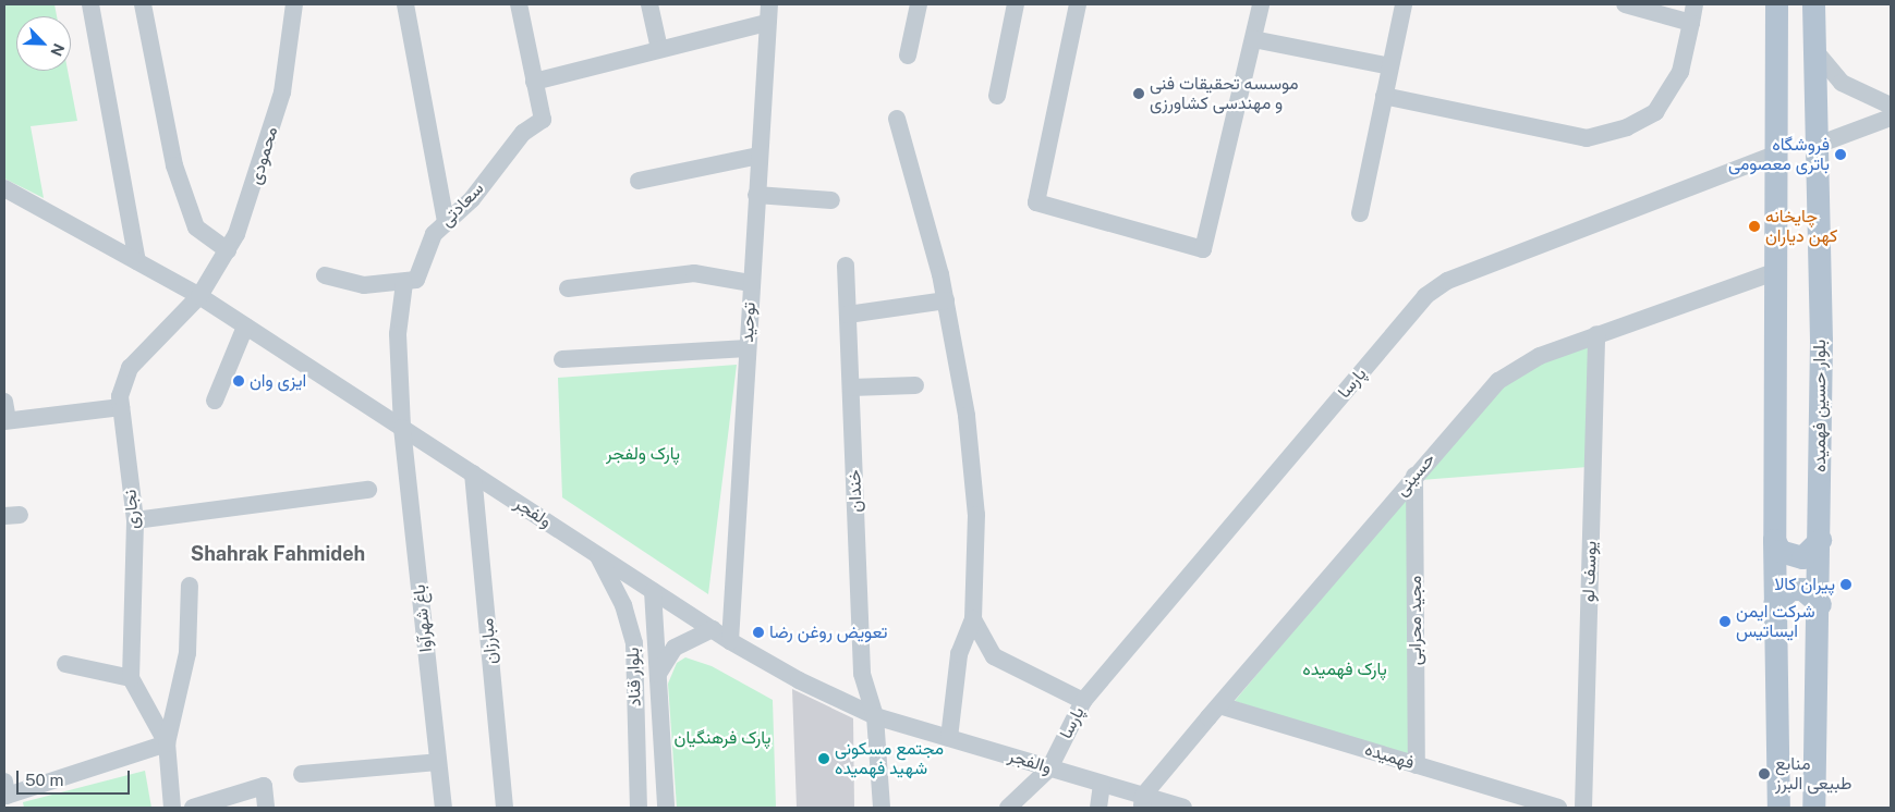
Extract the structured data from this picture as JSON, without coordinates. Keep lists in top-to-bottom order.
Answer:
{
  "streets": {
    "main road": ["بلوار حسین فهمیده"],
    "street": [
      "محمودی",
      "سعادتی",
      "توحید",
      "پارسا",
      "حسینی",
      "خندان",
      "نجاری",
      "ولفجر",
      "یوسف لو",
      "باغ شهرآوا",
      "مجید محرابی",
      "مبارزان",
      "بلوار قناد",
      "فهمیده",
      "والفجر"
    ]
  },
  "crossings": [
    ["محمودی", "نجاری"],
    ["محمودی", "ولفجر"],
    ["سعادتی", "باغ شهرآوا"],
    ["توحید", "ولفجر"],
    ["پارسا", "والفجر"],
    ["حسینی", "یوسف لو"],
    ["حسینی", "مجید محرابی"],
    ["حسینی", "فهمیده"],
    ["حسینی", "والفجر"],
    ["خندان", "ولفجر"],
    ["خندان", "والفجر"],
    ["نجاری", "ولفجر"],
    ["ولفجر", "باغ شهرآوا"],
    ["ولفجر", "مبارزان"],
    ["ولفجر", "بلوار قناد"],
    ["ولفجر", "والفجر"],
    ["مجید محرابی", "فهمیده"]
  ],
  "districts": ["Shahrak Fahmideh"],
  "parks": ["پارک ولفجر", "پارک فهمیده", "پارک فرهنگیان"],
  "places": [
    "موسسه تحقیقات فنی و مهندسی کشاورزی",
    "فروشگاه باتری معصومی",
    "چایخانه کهن دیاران",
    "ایزی وان",
    "پیران کالا",
    "شرکت ایمن ایساتیس",
    "تعویض روغن رضا",
    "مجتمع مسکونی شهید فهمیده",
    "منابع طبیعی البرز"
  ],
  "scale_bar": "50 m",
  "north": "bottom right"
}
